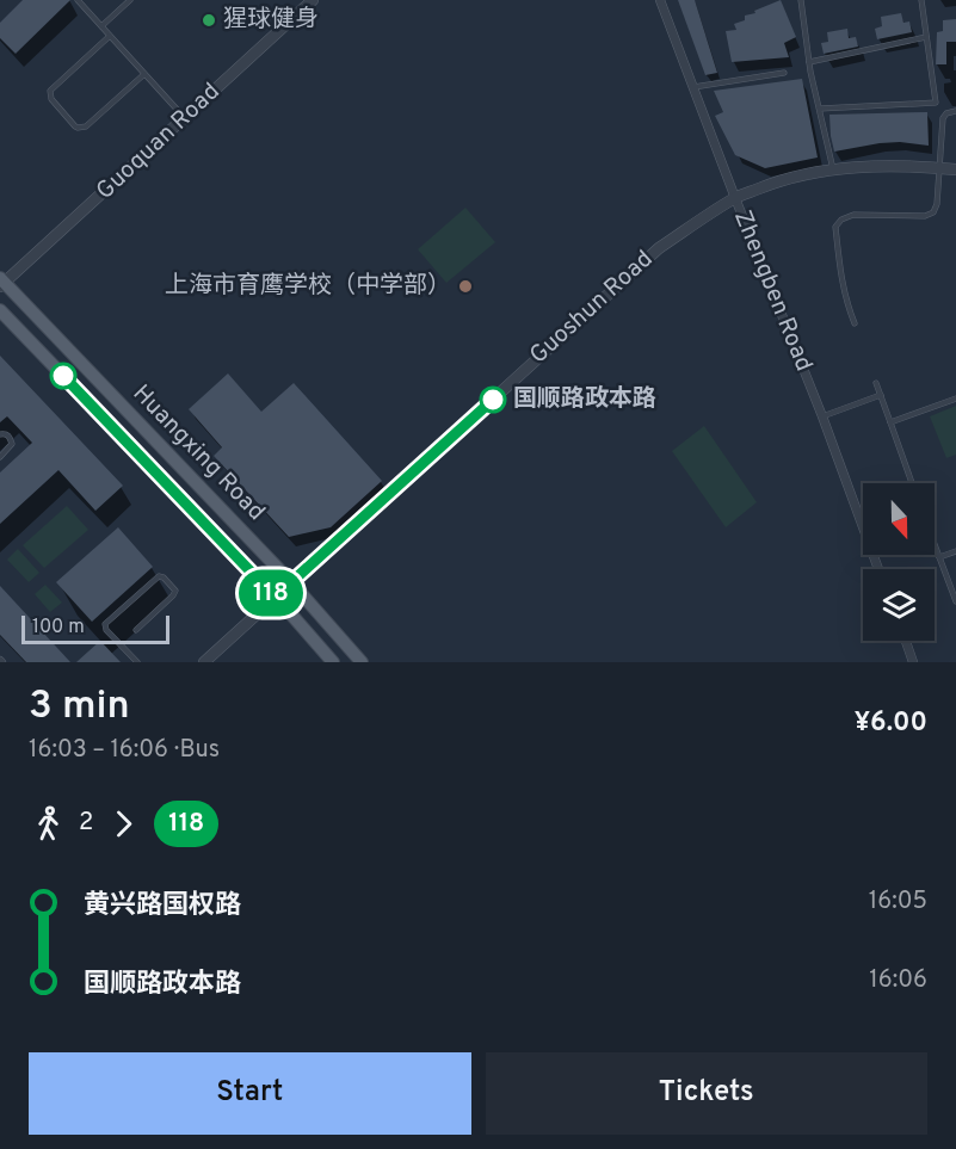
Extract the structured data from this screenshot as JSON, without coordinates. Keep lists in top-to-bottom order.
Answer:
{
  "streets": {
    "main road": ["Huangxing Road"],
    "street": ["Guoquan Road", "Zhengben Road", "Guoshun Road"]
  },
  "crossings": [
    ["Guoquan Road", "Huangxing Road"],
    ["Zhengben Road", "Guoshun Road"],
    ["Guoshun Road", "Huangxing Road"]
  ],
  "places": ["猩球健身", "上海市育鹰学校（中学部）", "国顺路政本路"],
  "lines": ["bus line 118"],
  "scale_bar": "100 m",
  "north": "bottom",
  "page": {
    "on_map": "118",
    "scale": "100 m",
    "heading": ["3 min", "16:03 – 16:06 · Bus", "¥6.00"],
    "legs": ["2", "118"],
    "list": [
      {
        "name": "黄兴路国权路",
        "value": "16:05"
      },
      {
        "name": "国顺路政本路",
        "value": "16:06"
      }
    ],
    "buttons": ["Start", "Tickets"]
  }
}
